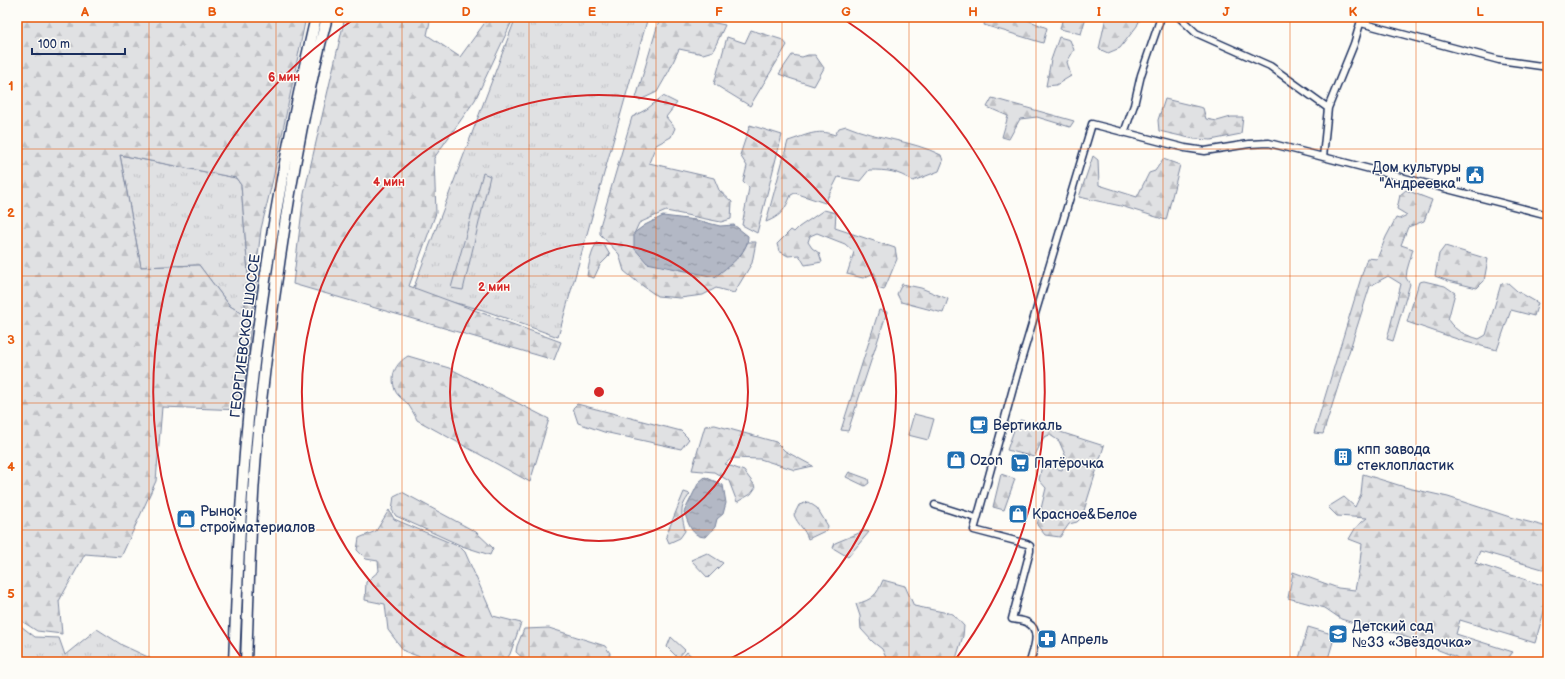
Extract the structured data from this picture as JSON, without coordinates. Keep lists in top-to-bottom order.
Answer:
{
  "streets": {
    "main road": ["ГЕОРГИЕВСКОЕ ШОССЕ"]
  },
  "places": {
    "public building": ["Дом культуры \"Андреевка\""],
    "cafe": ["Вертикаль"],
    "building": ["кпп завода стеклопластик"],
    "shop": ["Ozon", "Красное&Белое", "Рынок стройматериалов"],
    "supermarket": ["Пятёрочка"],
    "school or university": ["Детский сад №33 «Звёздочка»"],
    "pharmacy": ["Апрель"]
  },
  "scale_bar": "100 m",
  "grid": {
    "columns": [
      "A",
      "B",
      "C",
      "D",
      "E",
      "F",
      "G",
      "H",
      "I",
      "J",
      "K",
      "L"
    ],
    "rows": [
      "1",
      "2",
      "3",
      "4",
      "5"
    ]
  },
  "rings": ["6 мин", "4 мин", "2 мин"]
}
